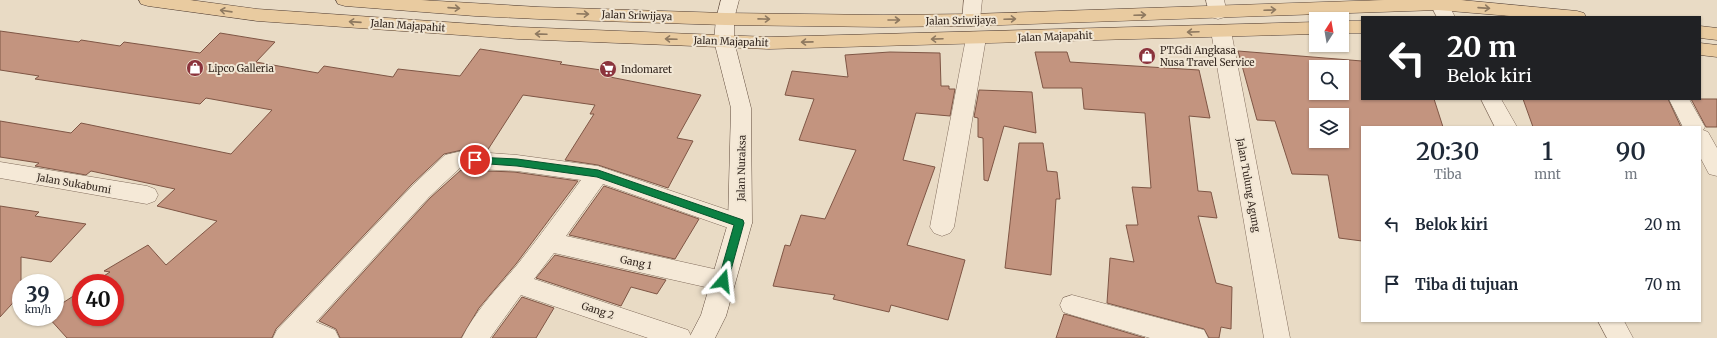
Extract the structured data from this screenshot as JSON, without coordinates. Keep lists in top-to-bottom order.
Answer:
{
  "streets": {
    "main road": ["Jalan Sriwijaya", "Jalan Majapahit"],
    "street": [
      "Jalan Nuraksa",
      "Jalan Sukabumi",
      "Jalan Tulung Agung",
      "Gang 1",
      "Gang 2"
    ]
  },
  "crossings": [
    ["Jalan Sriwijaya", "Jalan Majapahit"],
    ["Jalan Sriwijaya", "Jalan Nuraksa"],
    ["Jalan Majapahit", "Jalan Nuraksa"],
    ["Jalan Majapahit", "Jalan Tulung Agung"],
    ["Jalan Nuraksa", "Gang 1"]
  ],
  "one_way": ["Jalan Sriwijaya", "Jalan Majapahit"],
  "places": {
    "shop": ["PT.Gdi Angkasa Nusa Travel Service", "Lipco Galleria"],
    "supermarket": ["Indomaret"]
  },
  "north": "top",
  "page": {
    "turn": ["20 m", "Belok kiri"],
    "eta": [
      "20:30",
      "Tiba",
      "1",
      "mnt",
      "90",
      "m"
    ],
    "list": [
      {
        "name": "Belok kiri",
        "value": "20 m"
      },
      {
        "name": "Tiba di tujuan",
        "value": "70 m"
      }
    ],
    "speed": "39 km/h",
    "limit": "40"
  }
}
